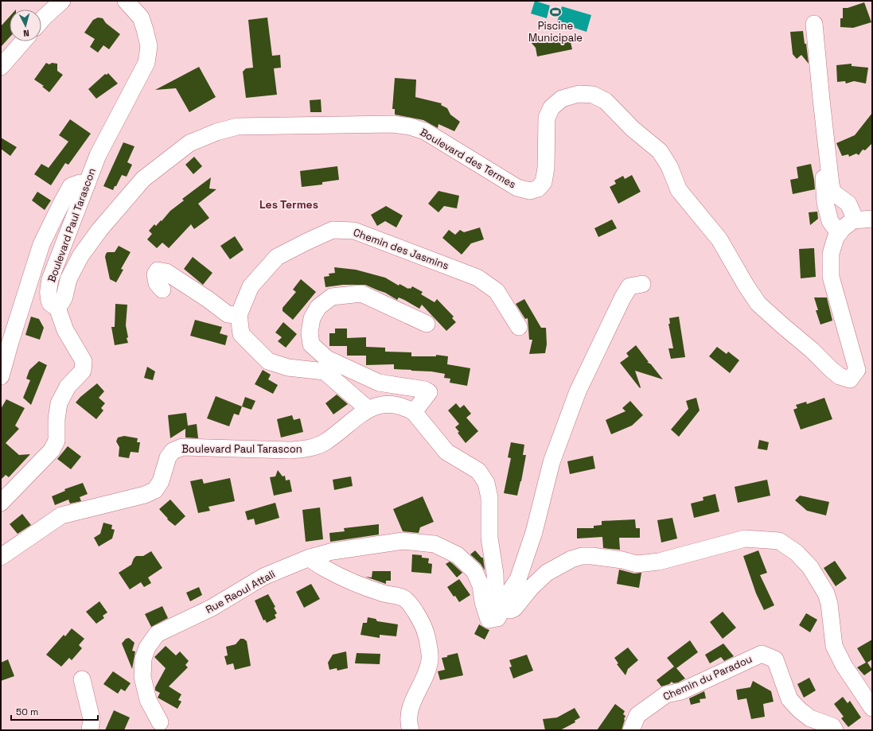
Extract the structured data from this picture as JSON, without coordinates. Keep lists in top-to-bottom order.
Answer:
{
  "streets": {
    "street": [
      "Boulevard des Termes",
      "Boulevard Paul Tarascon",
      "Chemin des Jasmins",
      "Rue Raoul Attali",
      "Chemin du Paradou"
    ]
  },
  "crossings": [
    ["Boulevard des Termes", "Boulevard Paul Tarascon"],
    ["Boulevard Paul Tarascon", "Chemin des Jasmins"]
  ],
  "districts": ["Les Termes"],
  "places": {
    "sports": ["Piscine Municipale"]
  },
  "scale_bar": "50 m",
  "north": "bottom"
}
